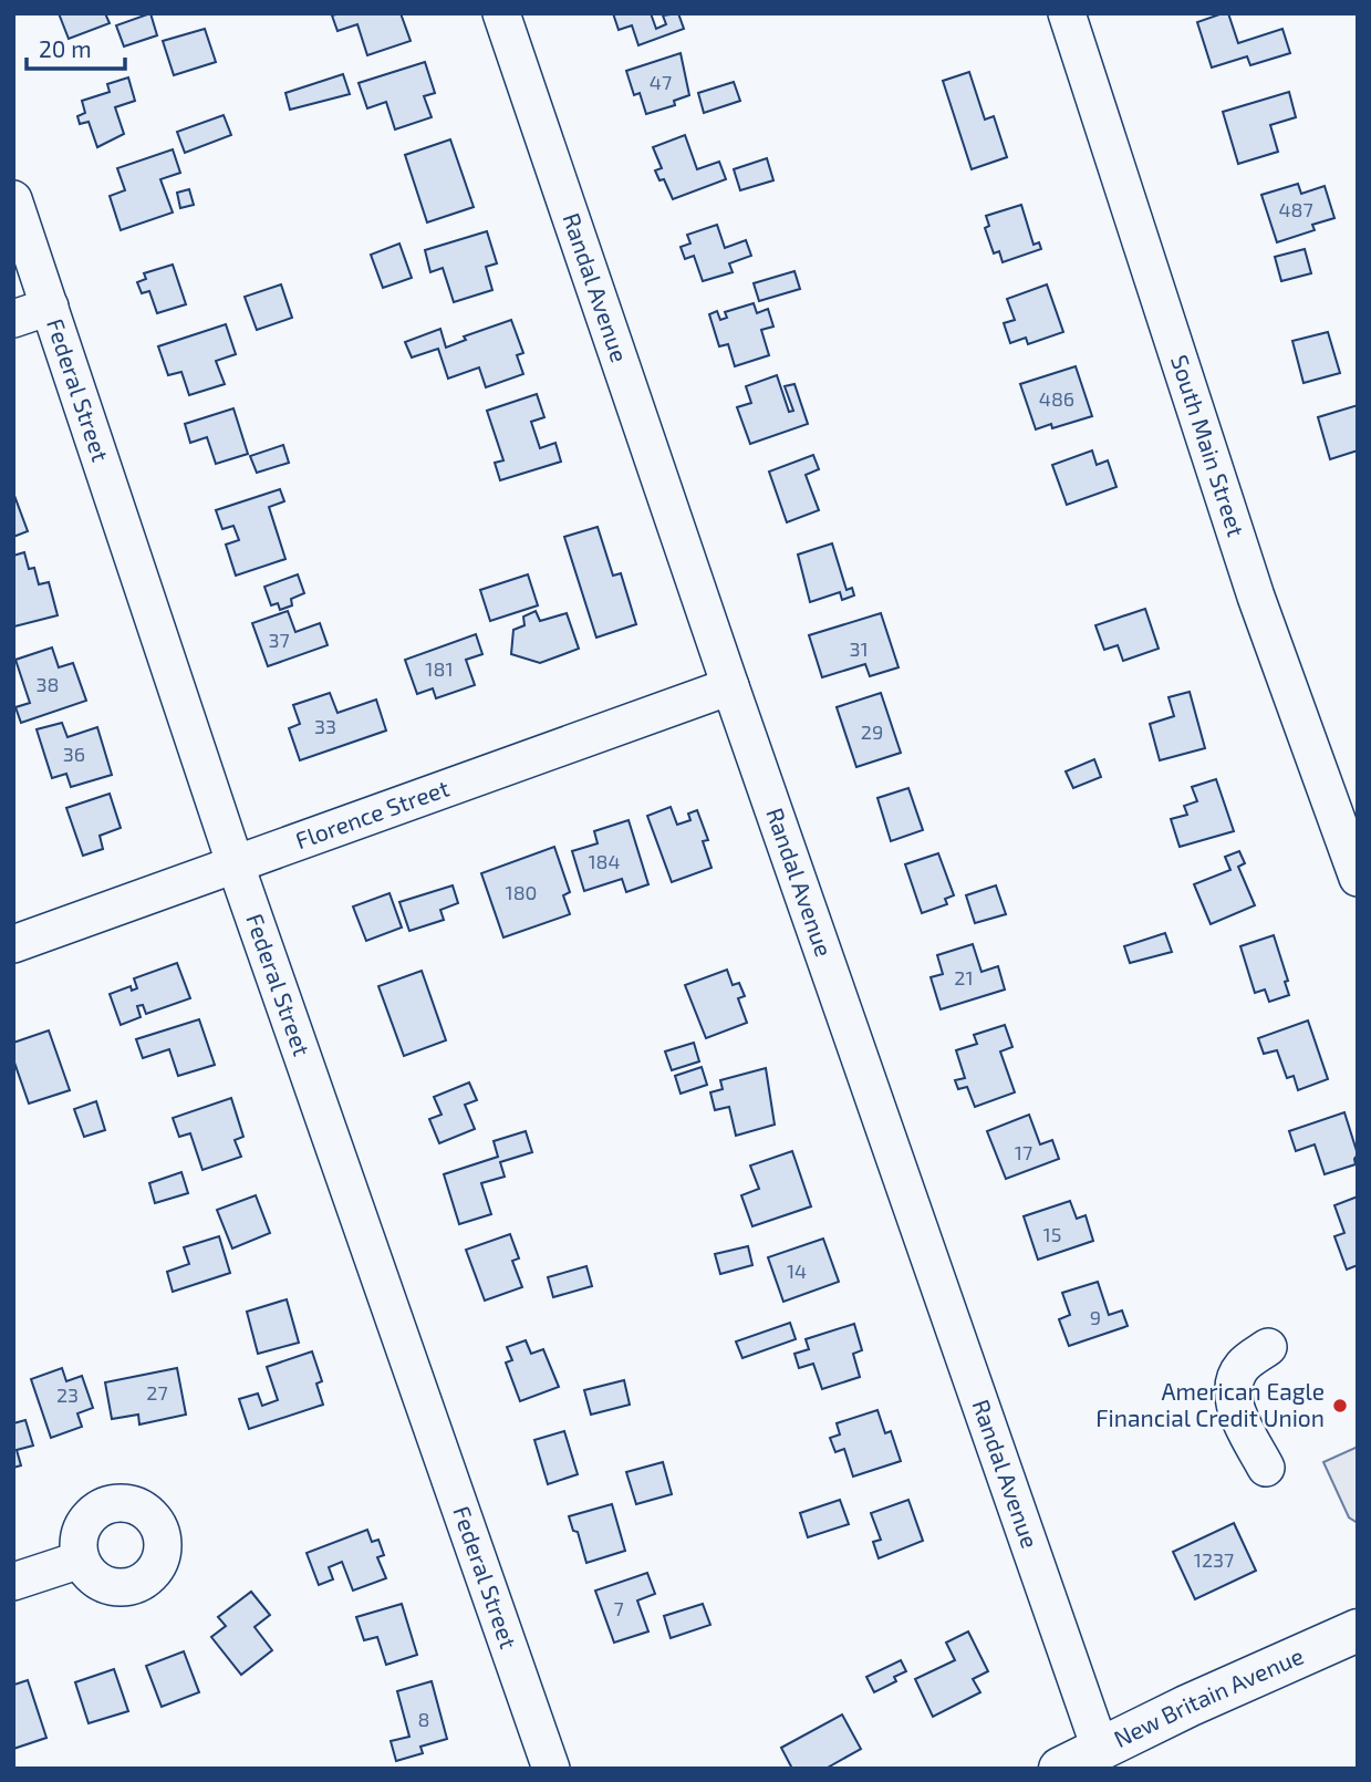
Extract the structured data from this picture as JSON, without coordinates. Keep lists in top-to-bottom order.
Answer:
{
  "streets": {
    "main road": ["New Britain Avenue"],
    "street": [
      "Randal Avenue",
      "Federal Street",
      "South Main Street",
      "Florence Street"
    ]
  },
  "crossings": [
    ["Randal Avenue", "Florence Street"],
    ["Randal Avenue", "New Britain Avenue"],
    ["Federal Street", "Florence Street"]
  ],
  "places": ["American Eagle Financial Credit Union"],
  "house_numbers": [
    "47",
    "487",
    "486",
    "37",
    "31",
    "181",
    "38",
    "33",
    "29",
    "36",
    "184",
    "180",
    "21",
    "17",
    "15",
    "14",
    "9",
    "27",
    "23",
    "1237",
    "7",
    "8"
  ],
  "scale_bar": "20 m"
}
